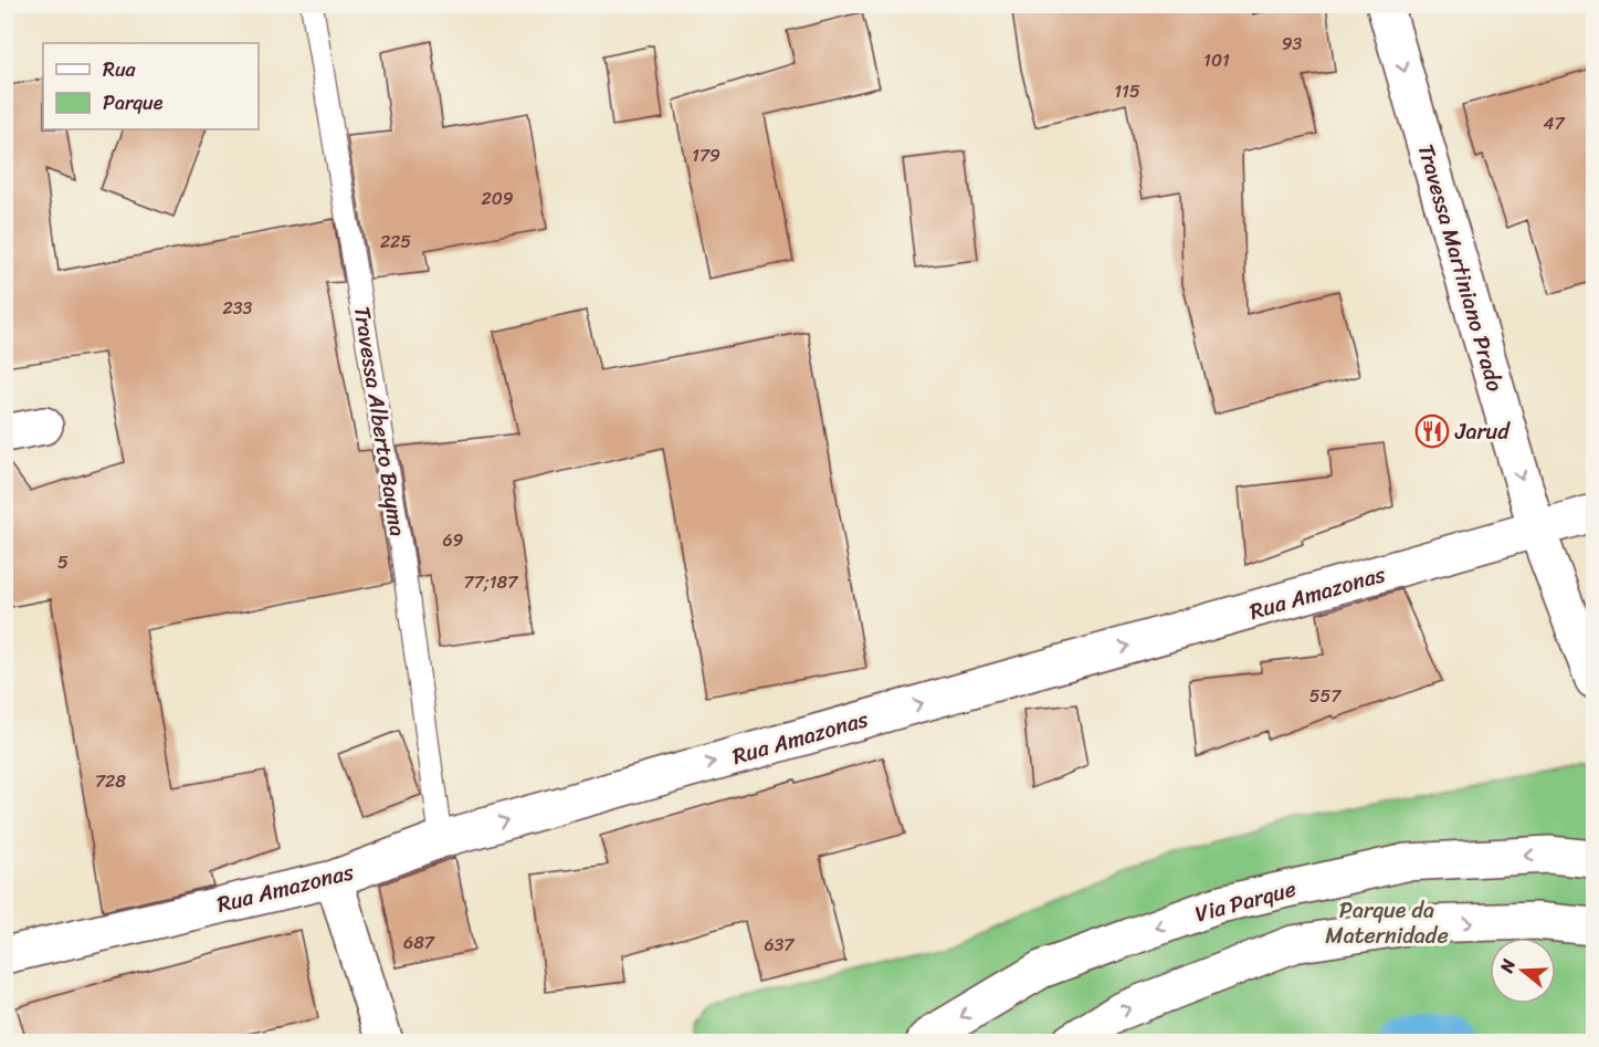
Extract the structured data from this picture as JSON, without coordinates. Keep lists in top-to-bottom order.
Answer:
{
  "streets": {
    "street": ["Travessa Martiniano Prado", "Rua Amazonas", "Via Parque"],
    "lane": ["Travessa Alberto Bayma"]
  },
  "crossings": [
    ["Travessa Martiniano Prado", "Rua Amazonas"],
    ["Travessa Alberto Bayma", "Rua Amazonas"]
  ],
  "one_way": ["Travessa Martiniano Prado", "Rua Amazonas"],
  "parks": ["Parque da Maternidade"],
  "places": {
    "restaurant": ["Jarud"]
  },
  "house_numbers": [
    "93",
    "101",
    "115",
    "47",
    "179",
    "209",
    "225",
    "233",
    "69",
    "5",
    "77;187",
    "557",
    "728",
    "687",
    "637"
  ],
  "legend": ["Rua", "Parque"],
  "north": "left"
}
